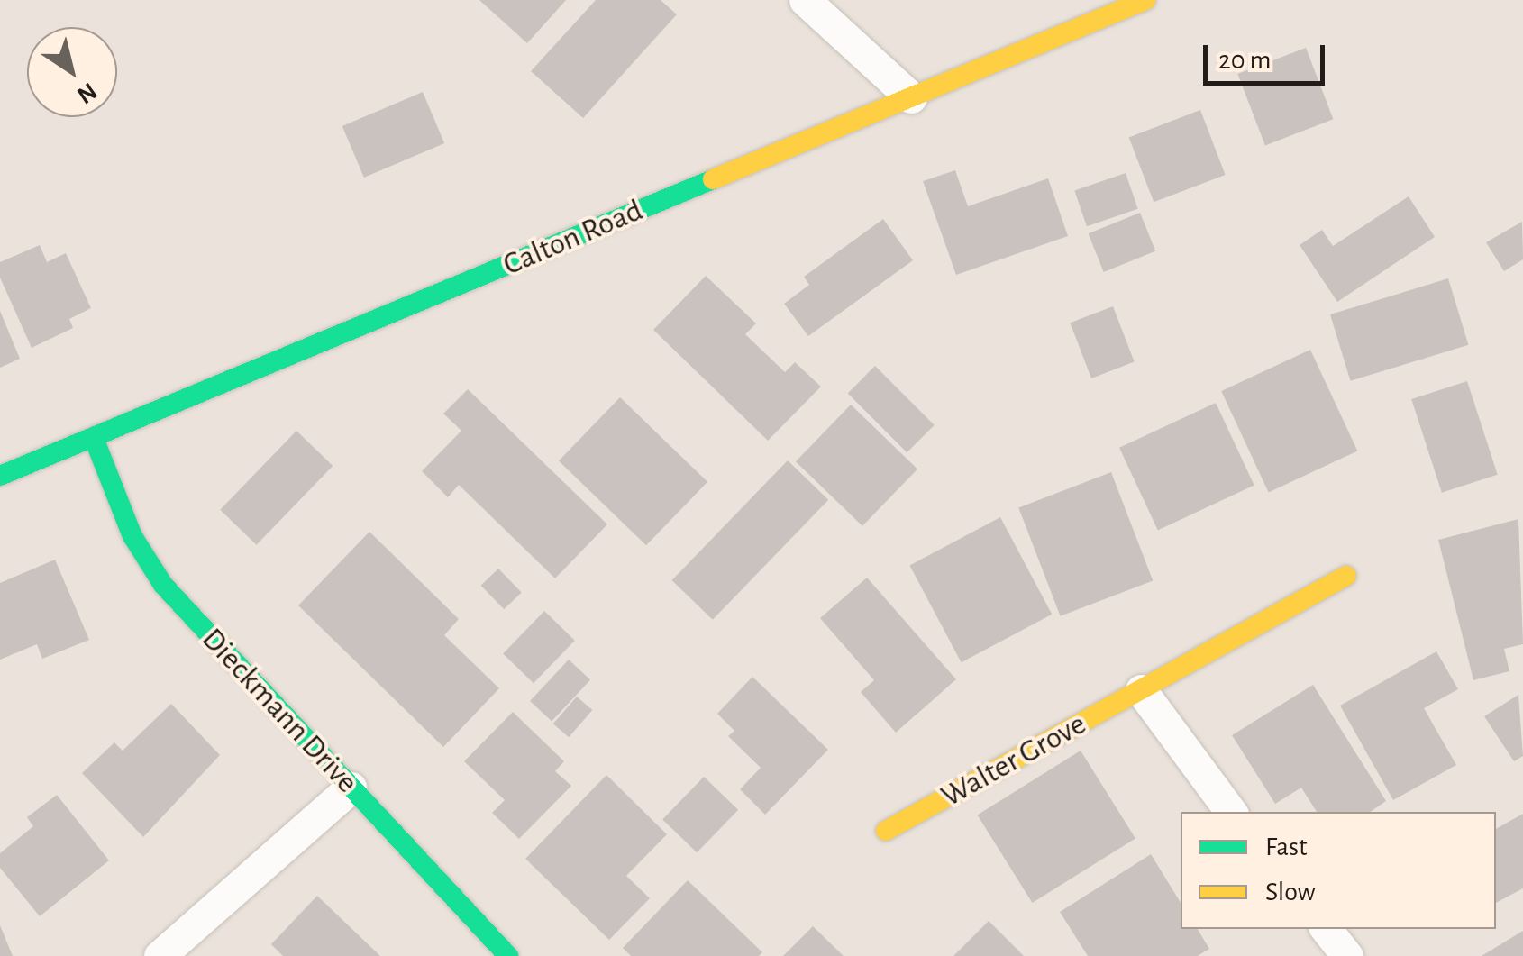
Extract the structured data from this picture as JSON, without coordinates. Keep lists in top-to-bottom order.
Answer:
{
  "streets": {
    "main road": ["Calton Road", "Dieckmann Drive", "Walter Grove"]
  },
  "crossings": [
    ["Calton Road", "Dieckmann Drive"]
  ],
  "legend": ["Fast", "Slow"],
  "scale_bar": "20 m",
  "north": "bottom right"
}
